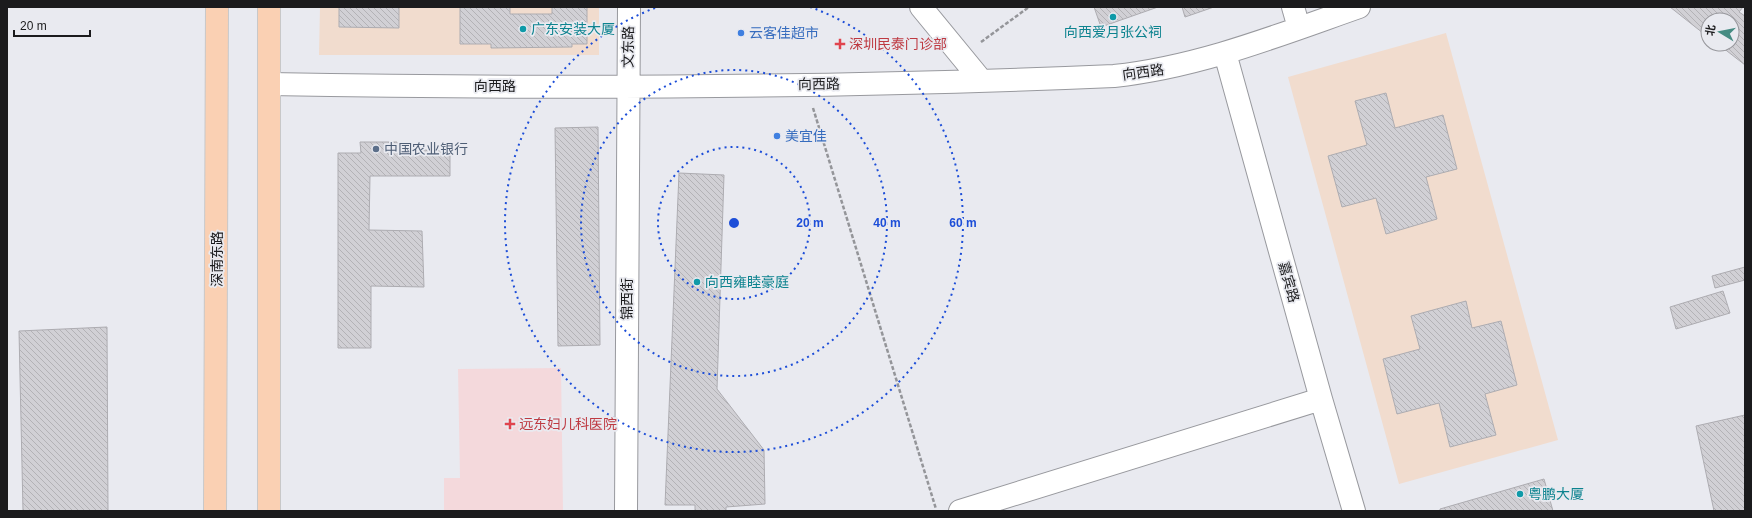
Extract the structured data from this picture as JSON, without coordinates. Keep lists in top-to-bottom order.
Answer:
{
  "streets": {
    "main road": ["深南东路"],
    "street": [
      "文东路",
      "向西路",
      "嘉宾路",
      "锦西街"
    ]
  },
  "crossings": [
    ["文东路", "向西路"],
    ["文东路", "锦西街"],
    ["向西路", "嘉宾路"],
    ["向西路", "锦西街"]
  ],
  "places": {
    "other": [
      "向西爱月张公祠",
      "广东安装大厦",
      "云客佳超市",
      "美宜佳",
      "中国农业银行",
      "向西雍睦豪庭",
      "粤鹏大厦"
    ],
    "health": ["深圳民泰门诊部", "远东妇儿科医院"]
  },
  "scale_bar": "20 m",
  "north": "left",
  "rings": ["20 m", "40 m", "60 m"]
}
